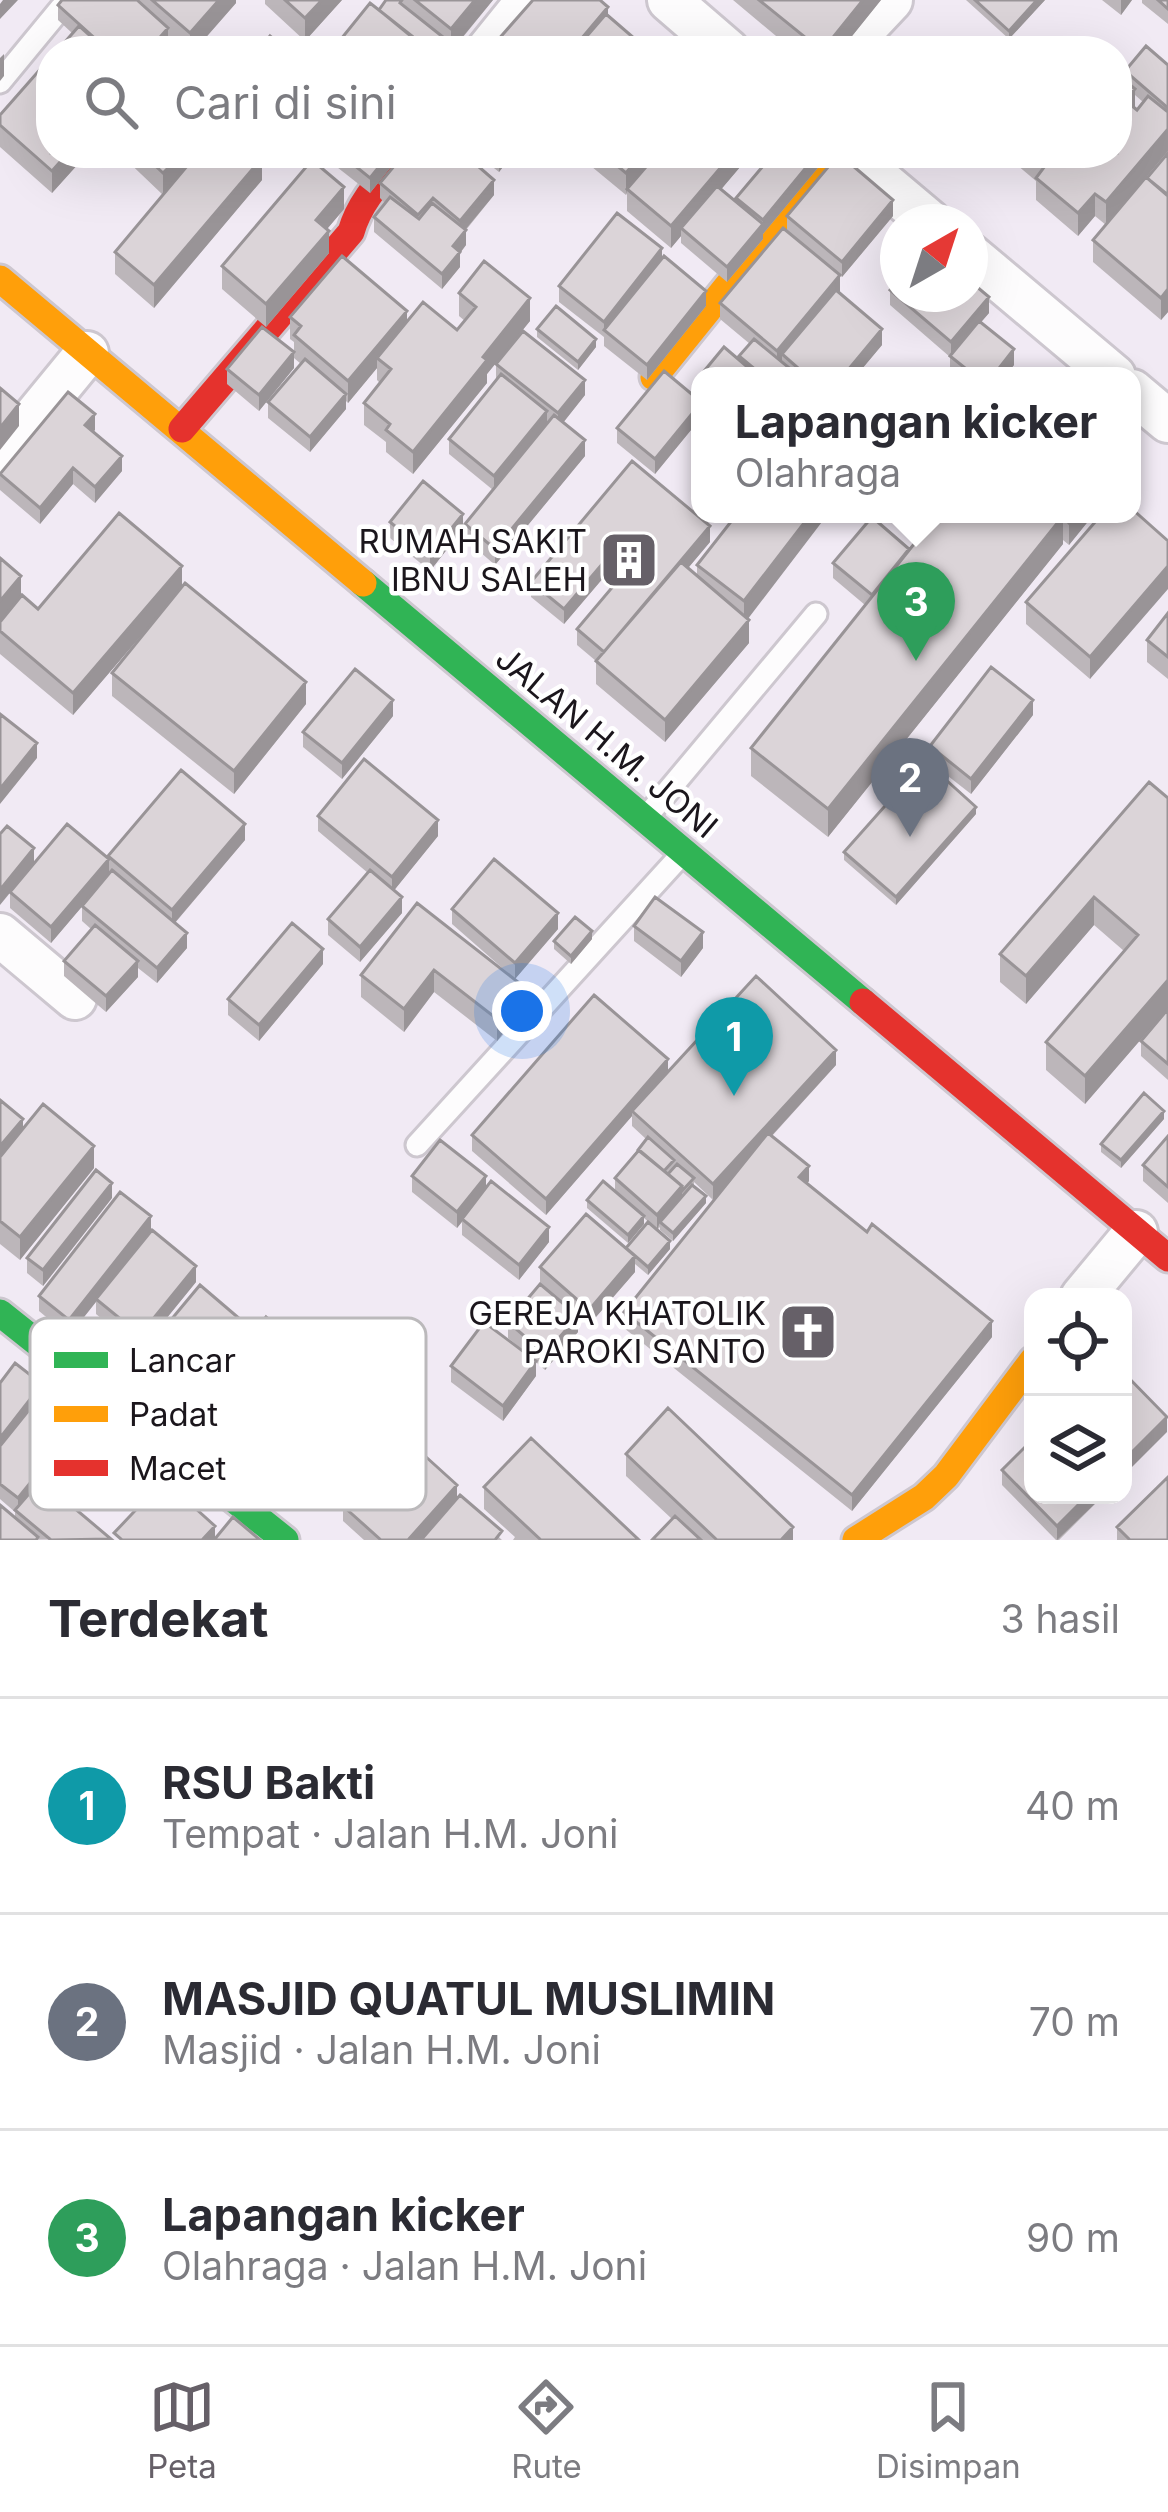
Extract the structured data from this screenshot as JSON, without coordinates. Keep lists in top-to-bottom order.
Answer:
{
  "streets": {
    "street": ["JALAN H.M. JONI"]
  },
  "places": {
    "building": ["RUMAH SAKIT IBNU SALEH"],
    "church": ["GEREJA KHATOLIK PAROKI SANTO"]
  },
  "legend": ["Lancar", "Padat", "Macet"],
  "north": "top right",
  "page": {
    "search": "Cari di sini",
    "popup": ["Lapangan kicker", "Olahraga"],
    "pins": ["3", "2", "1"],
    "heading": ["Terdekat", "3 hasil"],
    "list": [
      {
        "mark": "1",
        "name": "RSU Bakti",
        "note": "Tempat · Jalan H.M. Joni",
        "value": "40 m"
      },
      {
        "mark": "2",
        "name": "MASJID QUATUL MUSLIMIN",
        "note": "Masjid · Jalan H.M. Joni",
        "value": "70 m"
      },
      {
        "mark": "3",
        "name": "Lapangan kicker",
        "note": "Olahraga · Jalan H.M. Joni",
        "value": "90 m"
      }
    ],
    "nav": ["Peta", "Rute", "Disimpan"]
  }
}
